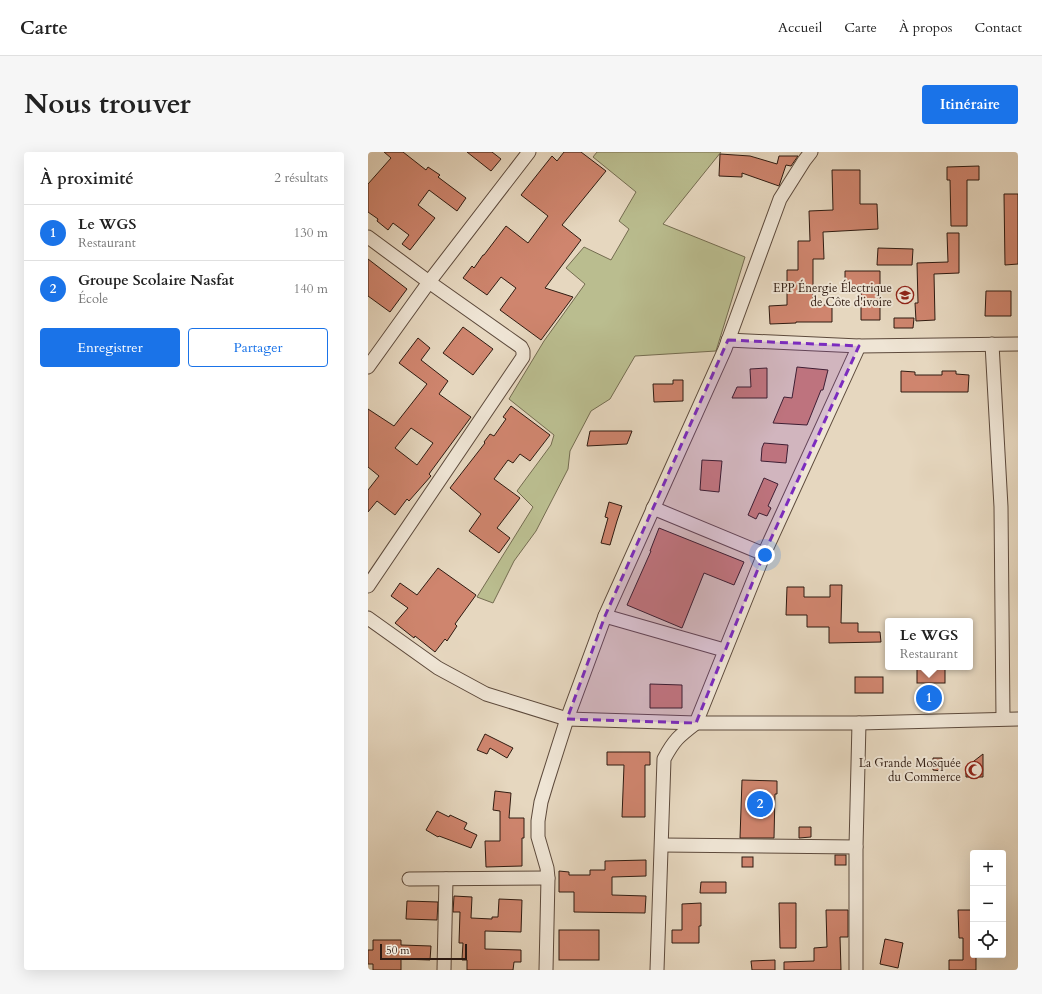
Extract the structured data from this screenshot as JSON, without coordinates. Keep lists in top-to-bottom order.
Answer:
{
  "places": {
    "school or university": ["EPP Énergie Électrique de Côte d'ivoire"],
    "mosque": ["La Grande Mosquée du Commerce"]
  },
  "scale_bar": "50 m",
  "page": {
    "header": "Carte",
    "nav": [
      "Accueil",
      "Carte",
      "À propos",
      "Contact"
    ],
    "title": "Nous trouver",
    "buttons": [
      "Itinéraire",
      ["Enregistrer", "Partager"]
    ],
    "heading": ["À proximité", "2 résultats"],
    "list": [
      {
        "mark": "1",
        "name": "Le WGS",
        "note": "Restaurant",
        "value": "130 m"
      },
      {
        "mark": "2",
        "name": "Groupe Scolaire Nasfat",
        "note": "École",
        "value": "140 m"
      }
    ],
    "popup": ["Le WGS", "Restaurant"],
    "pins": ["1", "2"],
    "map_buttons": ["+", "−"],
    "scale": "50 m"
  }
}
